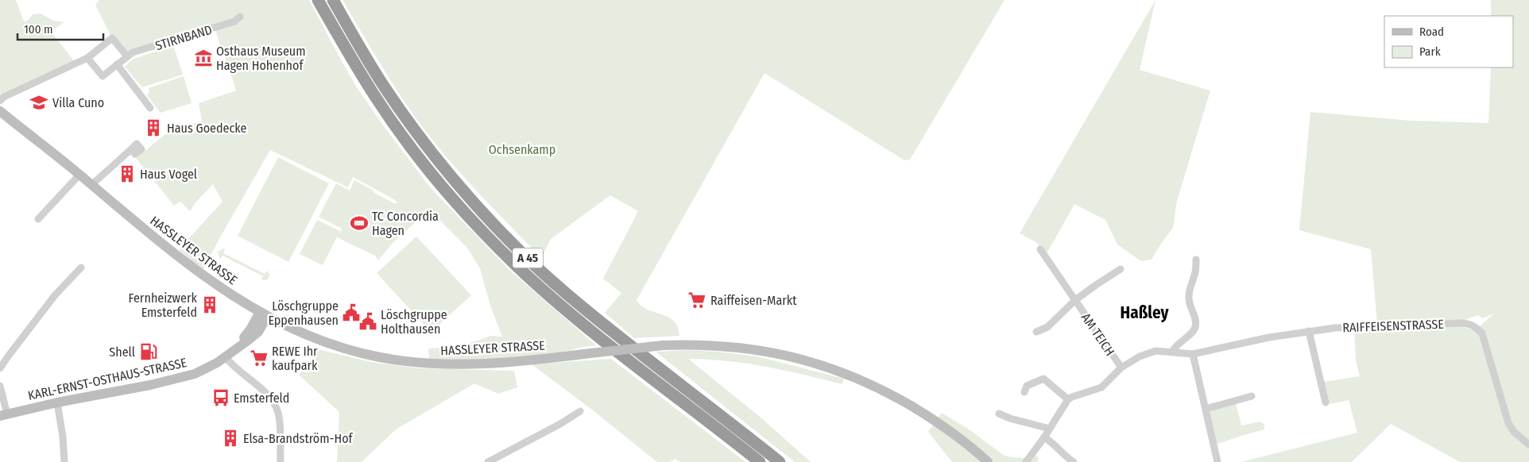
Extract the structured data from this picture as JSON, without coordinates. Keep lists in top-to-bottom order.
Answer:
{
  "streets": {
    "highway": ["A 45"],
    "main road": ["HASSLEYER STRASSE", "KARL-ERNST-OSTHAUS-STRASSE"],
    "street": ["STIRNBAND", "RAIFFEISENSTRASSE", "AM TEICH"]
  },
  "crossings": [
    ["HASSLEYER STRASSE", "KARL-ERNST-OSTHAUS-STRASSE"],
    ["RAIFFEISENSTRASSE", "AM TEICH"]
  ],
  "districts": ["Haßley"],
  "parks": ["Ochsenkamp"],
  "places": {
    "museum": ["Osthaus Museum Hagen Hohenhof"],
    "school or university": ["Villa Cuno"],
    "building": [
      "Haus Goedecke",
      "Haus Vogel",
      "Fernheizwerk Emsterfeld",
      "Elsa-Brandström-Hof"
    ],
    "sports": ["TC Concordia Hagen"],
    "supermarket": ["Raiffeisen-Markt", "REWE Ihr kaufpark"],
    "public building": ["Löschgruppe Eppenhausen", "Löschgruppe Holthausen"],
    "fuel station": ["Shell"],
    "bus stop": ["Emsterfeld"]
  },
  "legend": ["Road", "Park"],
  "scale_bar": "100 m"
}
